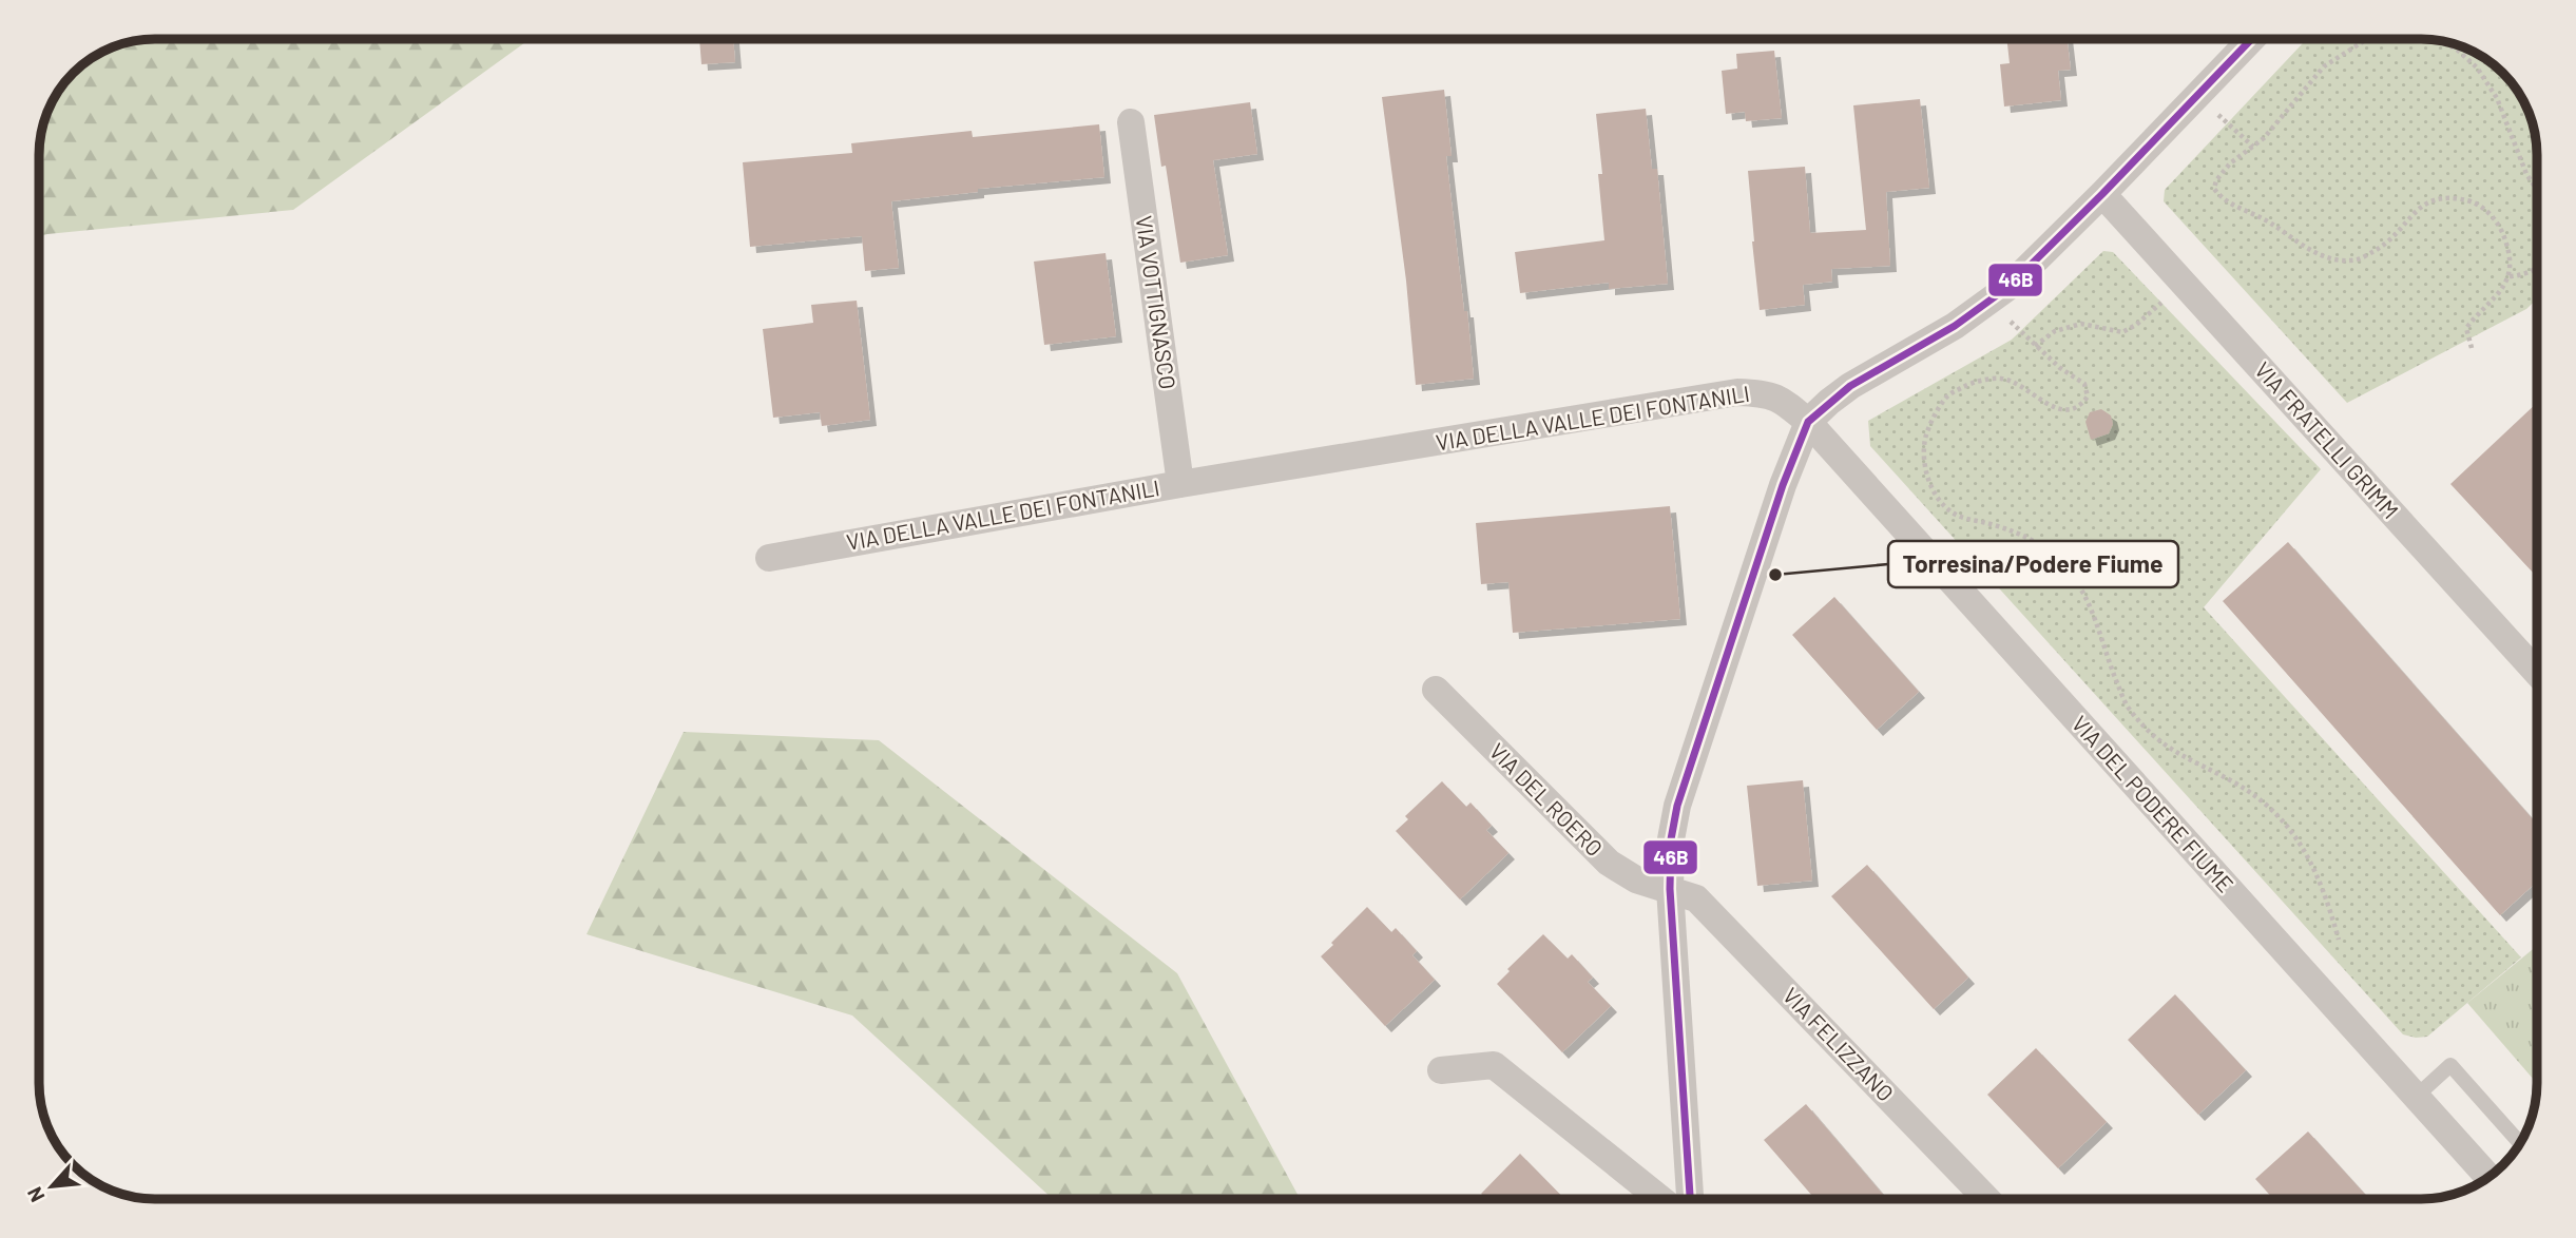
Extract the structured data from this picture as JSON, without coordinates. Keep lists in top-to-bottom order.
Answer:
{
  "streets": {
    "street": [
      "VIA VOTTIGNASCO",
      "VIA DELLA VALLE DEI FONTANILI",
      "VIA FRATELLI GRIMM",
      "VIA DEL ROERO",
      "VIA DEL PODERE FIUME",
      "VIA FELIZZANO"
    ]
  },
  "crossings": [
    ["VIA VOTTIGNASCO", "VIA DELLA VALLE DEI FONTANILI"],
    ["VIA DELLA VALLE DEI FONTANILI", "VIA DEL PODERE FIUME"],
    ["VIA DEL ROERO", "VIA FELIZZANO"]
  ],
  "places": ["Torresina/Podere Fiume"],
  "lines": ["transit line 46B"],
  "north": "bottom left"
}
